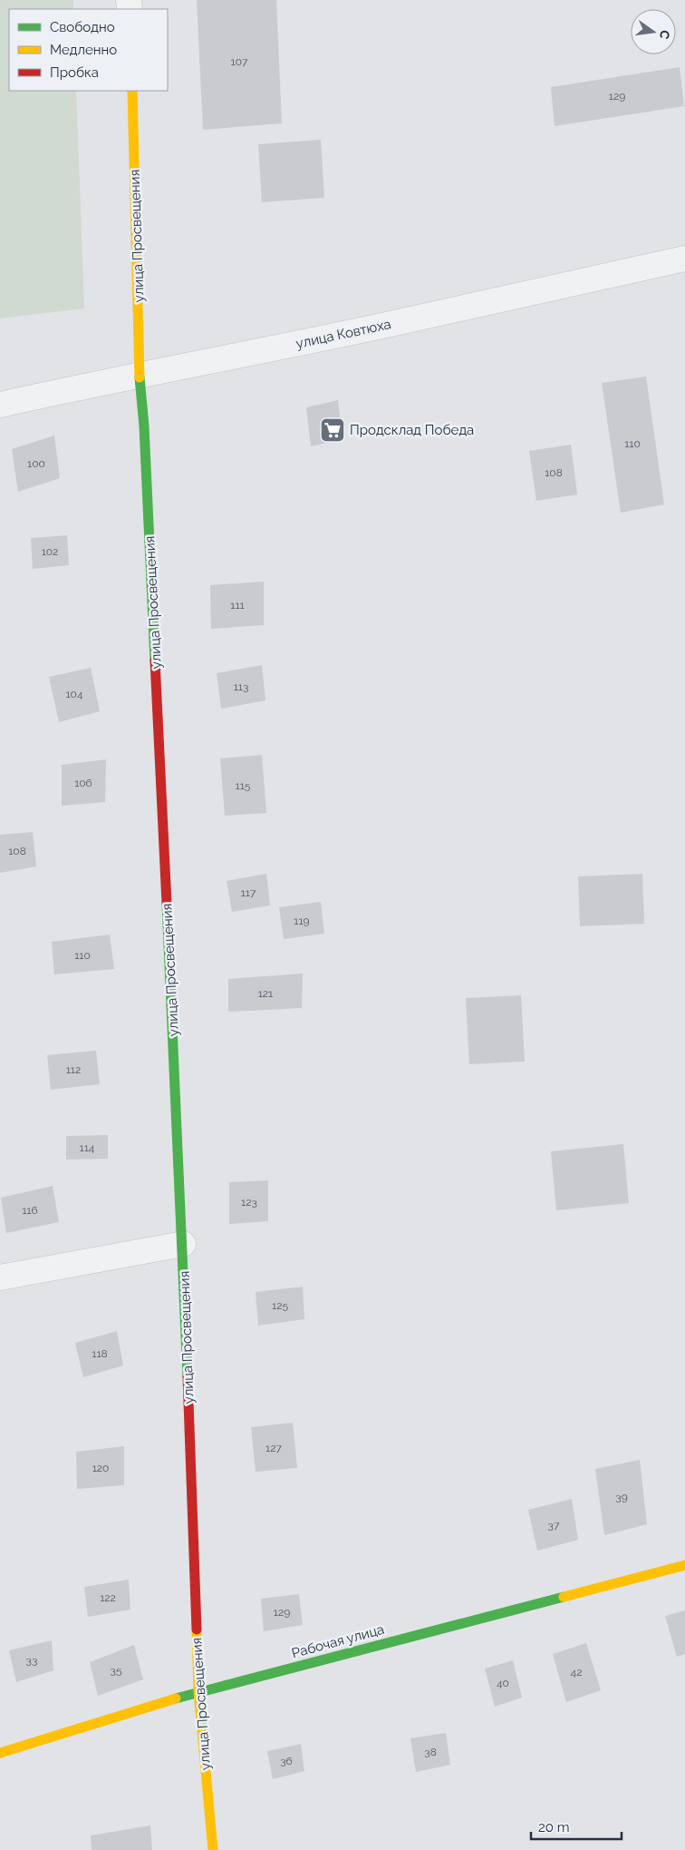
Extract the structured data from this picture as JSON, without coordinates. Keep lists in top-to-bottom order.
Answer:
{
  "streets": {
    "street": ["улица Просвещения", "улица Ковтюха", "Рабочая улица"]
  },
  "crossings": [
    ["улица Просвещения", "улица Ковтюха"],
    ["улица Просвещения", "Рабочая улица"]
  ],
  "places": {
    "supermarket": ["Продсклад Победа"]
  },
  "house_numbers": [
    "107",
    "129",
    "110",
    "100",
    "108",
    "102",
    "111",
    "113",
    "104",
    "106",
    "115",
    "108",
    "117",
    "119",
    "110",
    "121",
    "112",
    "114",
    "123",
    "116",
    "125",
    "118",
    "127",
    "120",
    "39",
    "37",
    "122",
    "129",
    "33",
    "35",
    "42",
    "40",
    "38",
    "36"
  ],
  "legend": ["Свободно", "Медленно", "Пробка"],
  "scale_bar": "20 m",
  "north": "right"
}
